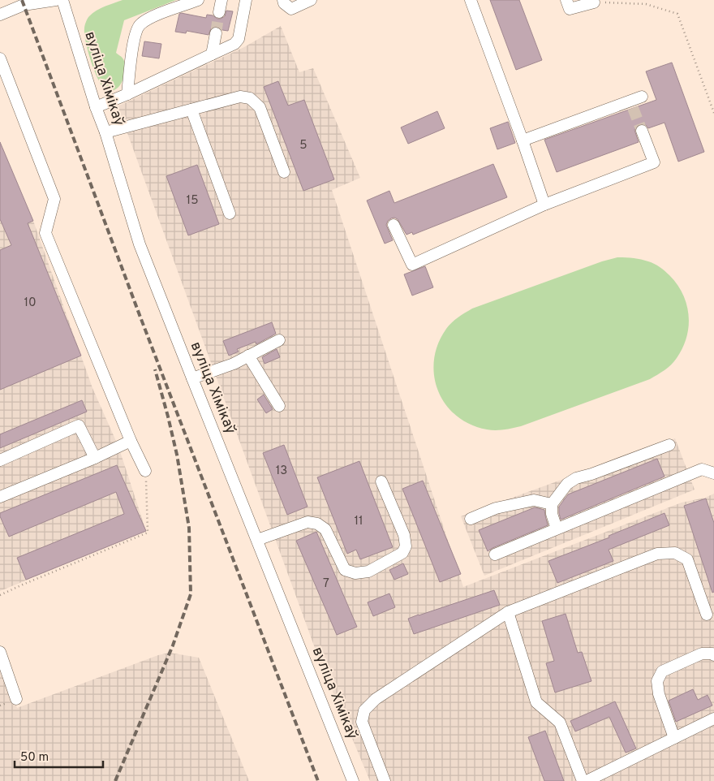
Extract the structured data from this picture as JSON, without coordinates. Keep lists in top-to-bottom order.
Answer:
{
  "streets": {
    "street": ["вуліца Хімікаў"]
  },
  "house_numbers": [
    "5",
    "15",
    "10",
    "13",
    "11",
    "7"
  ],
  "scale_bar": "50 m"
}
